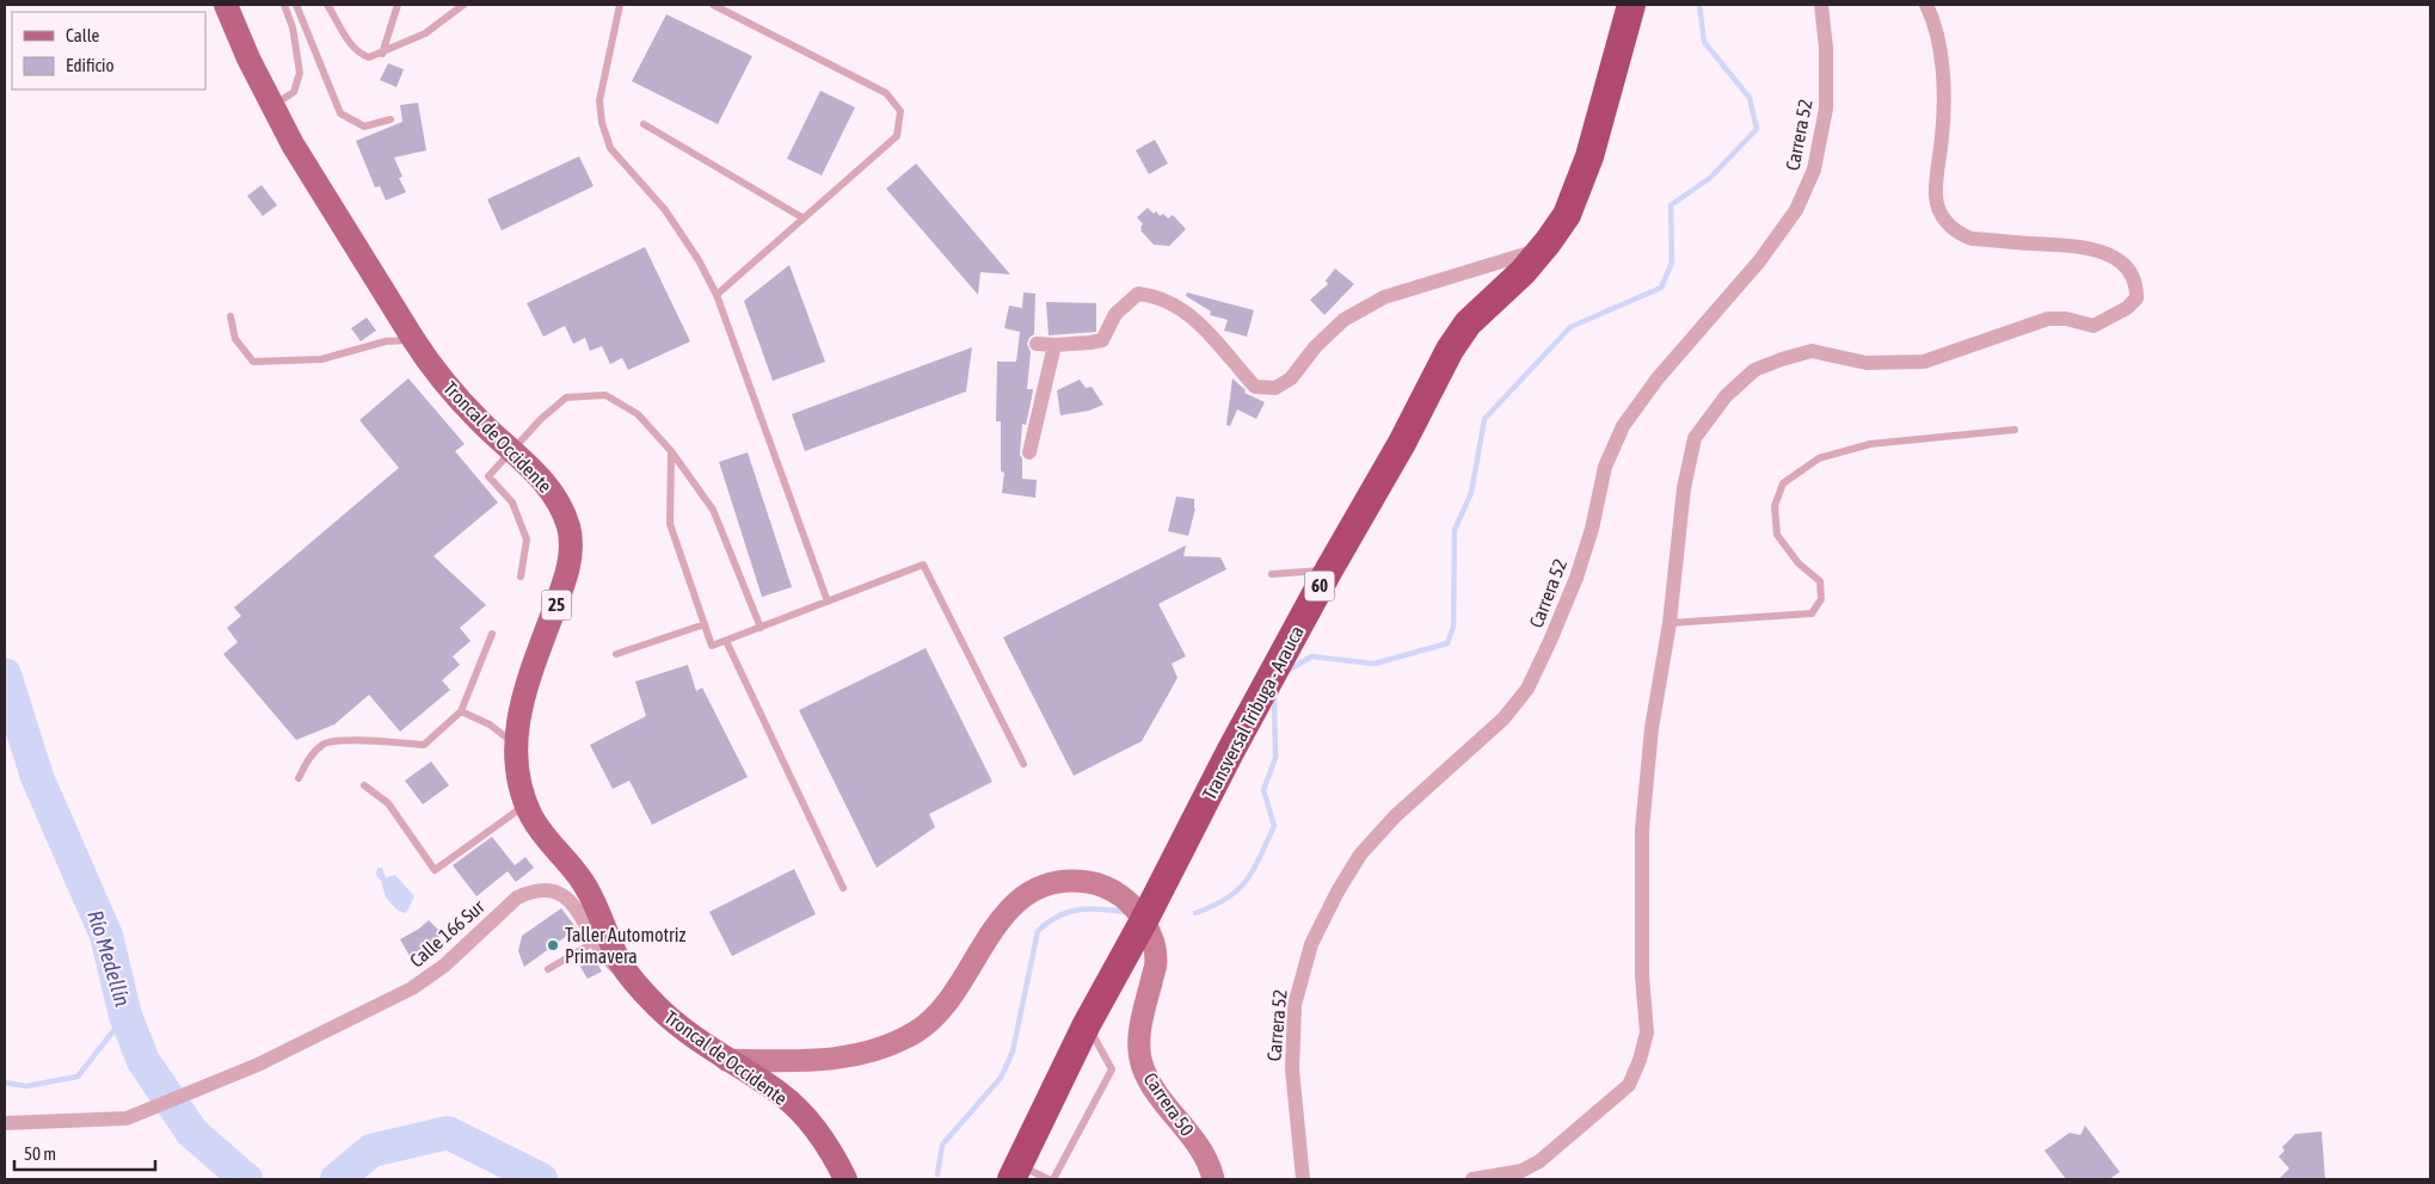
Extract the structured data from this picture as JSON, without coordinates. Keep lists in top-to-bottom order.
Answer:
{
  "streets": {
    "highway": ["60", "Transversal Tribuga - Arauca"],
    "main road": ["Troncal de Occidente", "25", "Carrera 50"],
    "street": ["Carrera 52", "Calle 166 Sur"]
  },
  "crossings": [
    ["Troncal de Occidente", "Calle 166 Sur"],
    ["Transversal Tribuga - Arauca", "Carrera 50"]
  ],
  "water": ["Río Medellín"],
  "places": ["Taller Automotriz Primavera"],
  "legend": ["Calle", "Edificio"],
  "scale_bar": "50 m"
}
